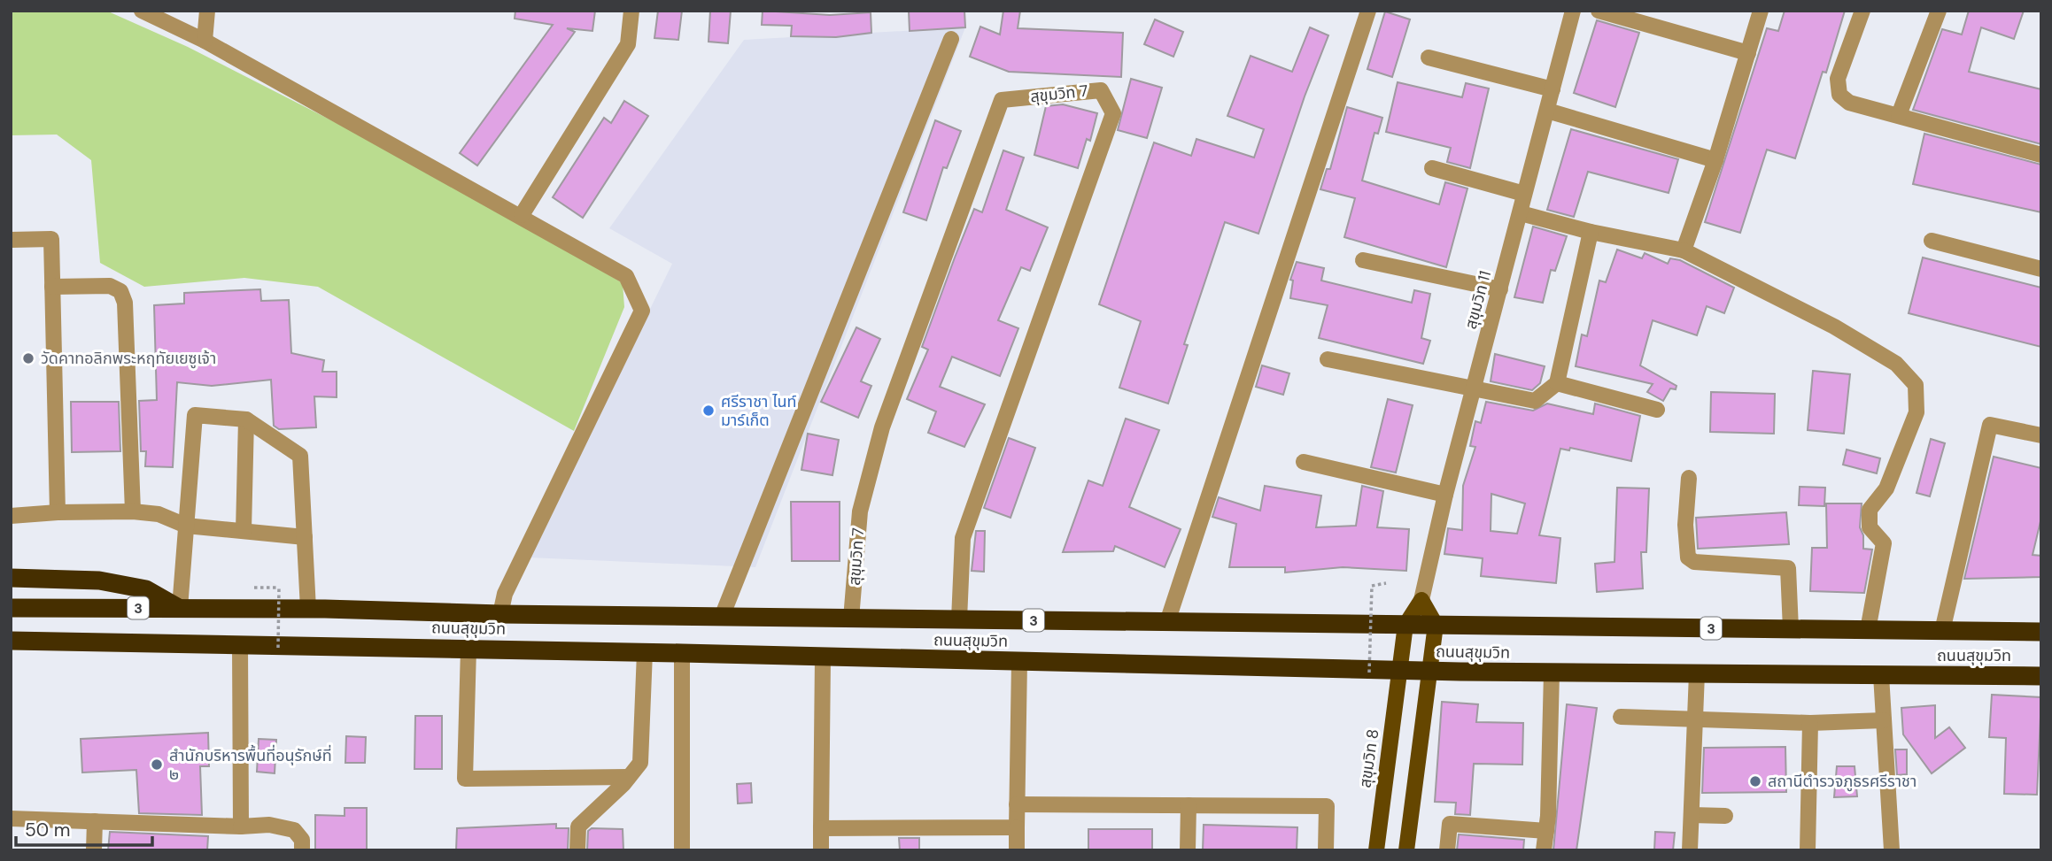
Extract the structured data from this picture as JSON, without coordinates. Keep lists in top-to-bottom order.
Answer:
{
  "streets": {
    "highway": ["3", "ถนนสุขุมวิท"],
    "main road": ["สุขุมวิท 11", "สุขุมวิท 8"],
    "street": ["สุขุมวิท 7"]
  },
  "crossings": [
    ["สุขุมวิท 7", "ถนนสุขุมวิท"],
    ["สุขุมวิท 11", "ถนนสุขุมวิท"],
    ["สุขุมวิท 11", "สุขุมวิท 8"],
    ["ถนนสุขุมวิท", "สุขุมวิท 8"]
  ],
  "places": [
    "วัดคาทอลิกพระหฤทัยเยซูเจ้า",
    "ศรีราชา ไนท์ มาร์เก็ต",
    "สำนักบริหารพื้นที่อนุรักษ์ที่ ๒",
    "สถานีตำรวจภูธรศรีราชา"
  ],
  "scale_bar": "50 m"
}
